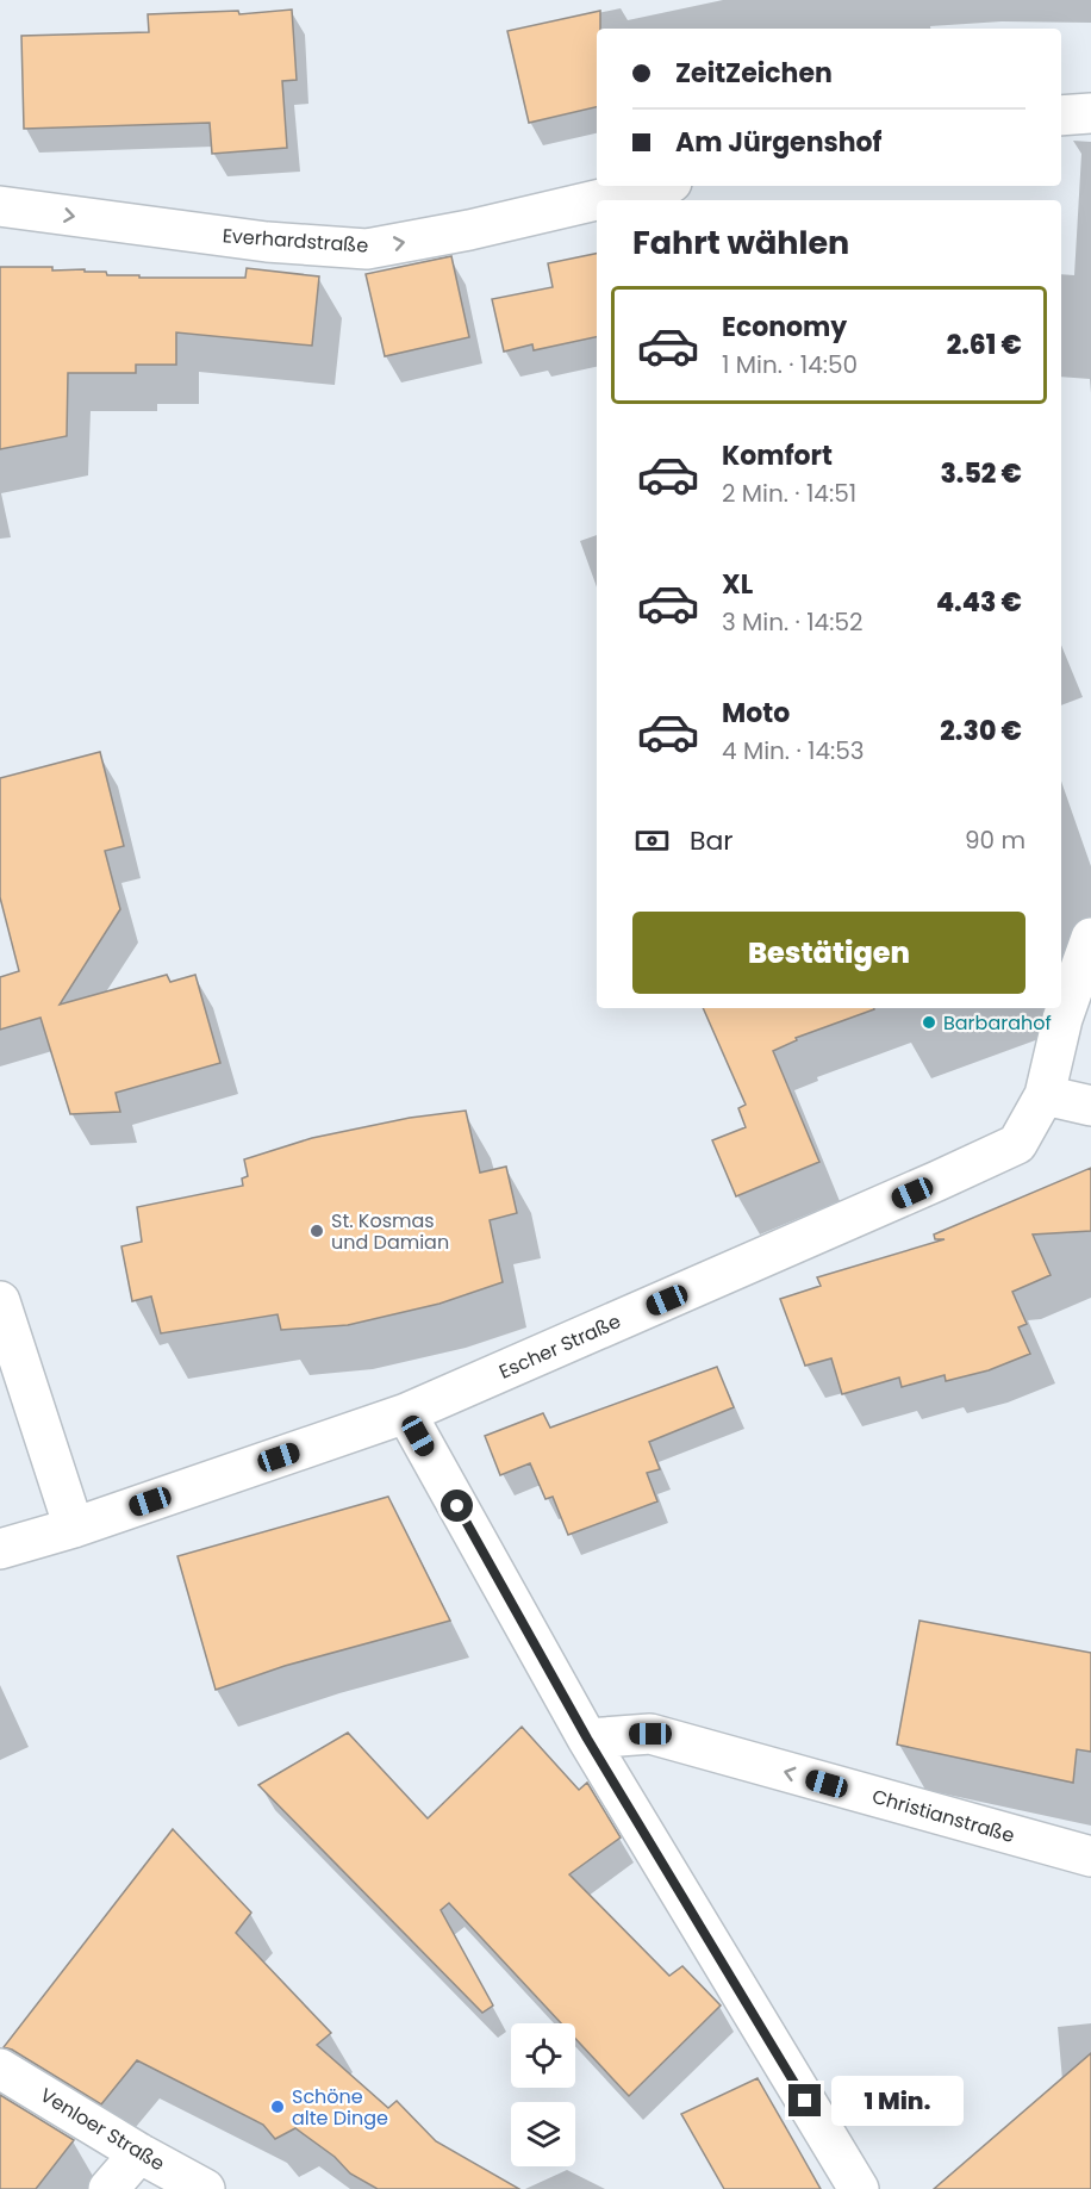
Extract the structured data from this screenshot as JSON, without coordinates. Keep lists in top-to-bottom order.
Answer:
{
  "streets": {
    "street": [
      "Everhardstraße",
      "Escher Straße",
      "Christianstraße",
      "Venloer Straße"
    ]
  },
  "one_way": ["Everhardstraße", "Christianstraße"],
  "places": ["Barbarahof", "St. Kosmas und Damian", "Schöne alte Dinge"],
  "page": {
    "banner": ["ZeitZeichen", "Am Jürgenshof"],
    "heading": "Fahrt wählen",
    "list": [
      {
        "name": "Economy",
        "note": "1 Min. · 14:50",
        "value": "2.61 €"
      },
      {
        "name": "Komfort",
        "note": "2 Min. · 14:51",
        "value": "3.52 €"
      },
      {
        "name": "XL",
        "note": "3 Min. · 14:52",
        "value": "4.43 €"
      },
      {
        "name": "Moto",
        "note": "4 Min. · 14:53",
        "value": "2.30 €"
      }
    ],
    "pay": ["Bar", "90 m"],
    "buttons": "Bestätigen",
    "bubble": "1 Min."
  }
}
